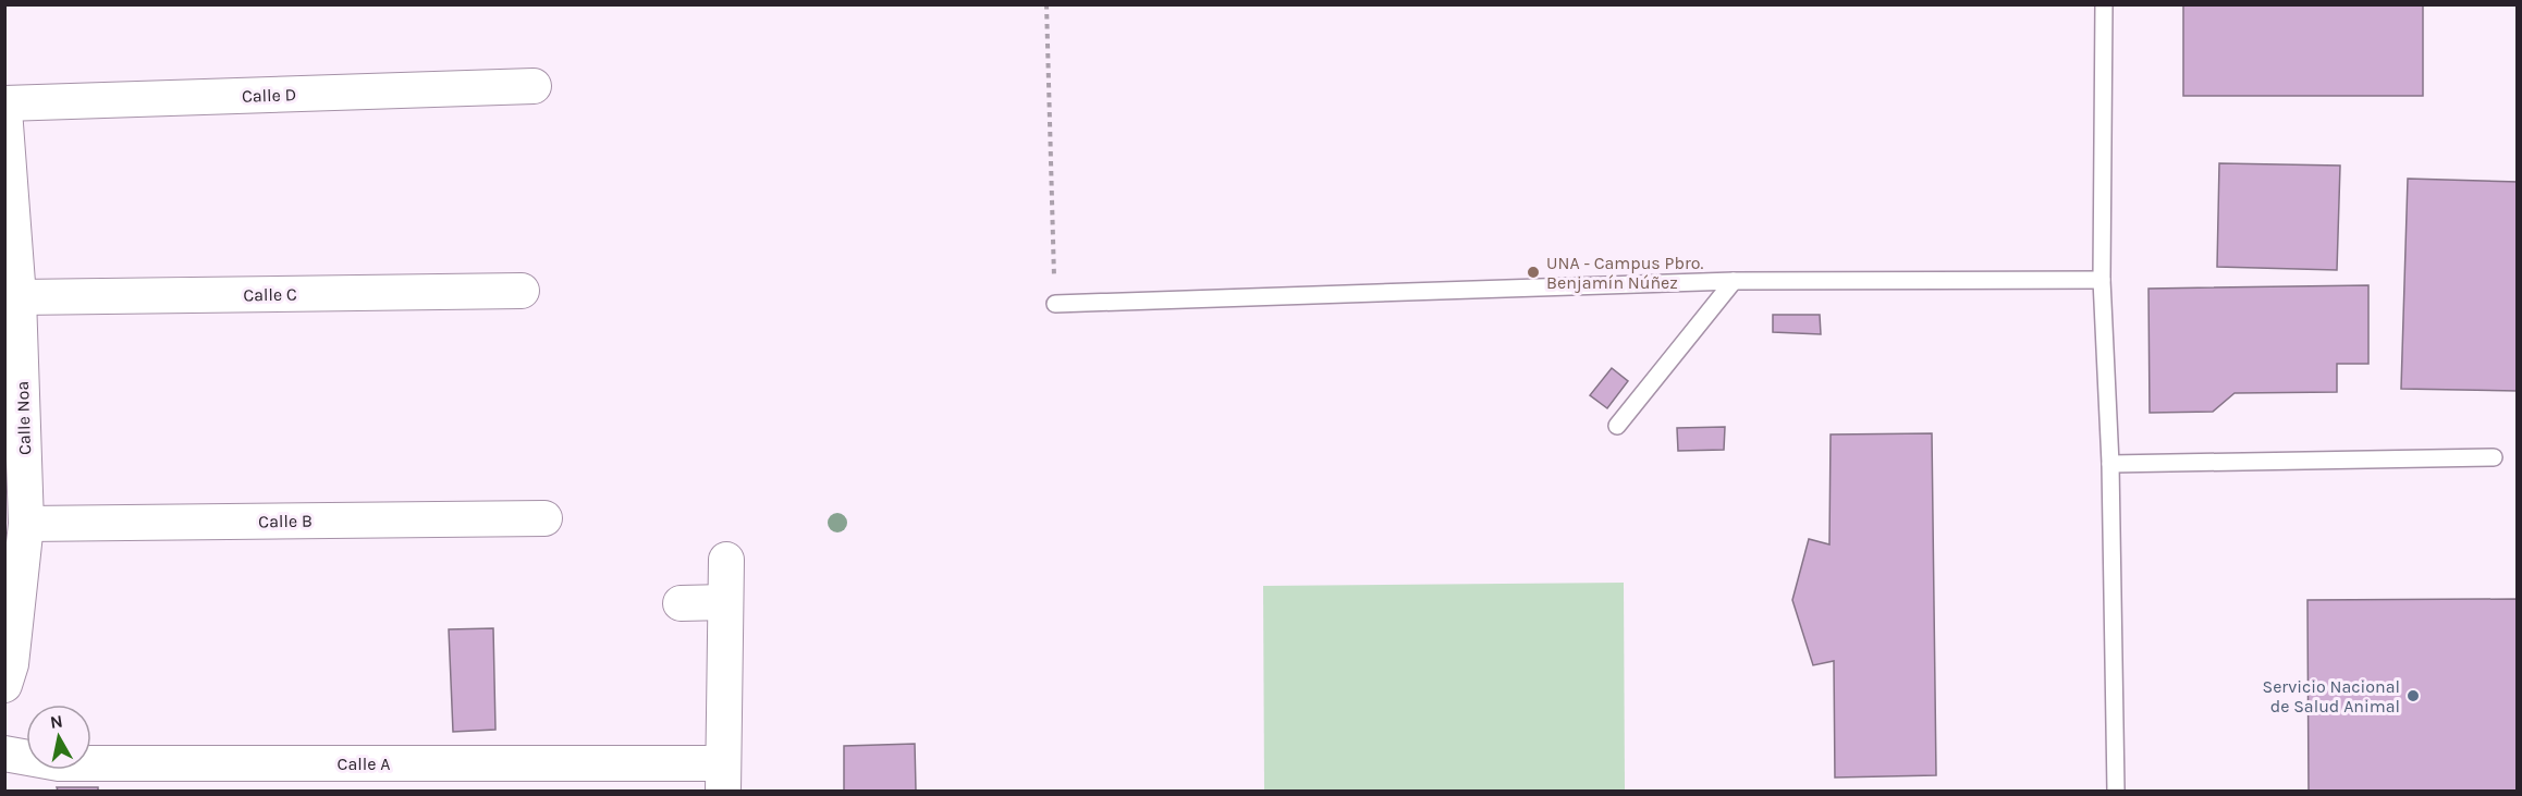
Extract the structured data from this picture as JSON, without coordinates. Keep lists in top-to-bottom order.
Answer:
{
  "streets": {
    "street": [
      "Calle D",
      "Calle C",
      "Calle Noa",
      "Calle B",
      "Calle A"
    ]
  },
  "crossings": [
    ["Calle C", "Calle Noa"],
    ["Calle Noa", "Calle B"]
  ],
  "places": ["UNA - Campus Pbro. Benjamín Núñez", "Servicio Nacional de Salud Animal"],
  "north": "top"
}
